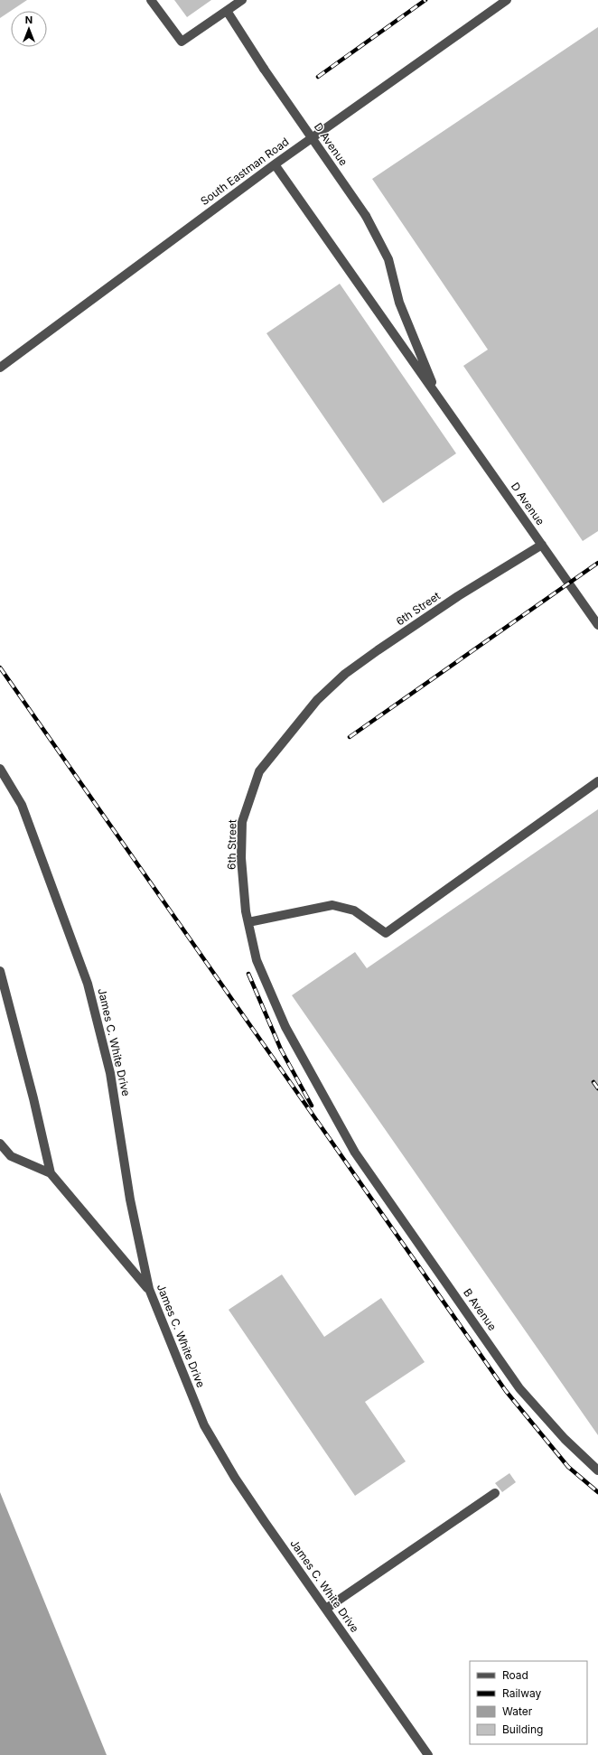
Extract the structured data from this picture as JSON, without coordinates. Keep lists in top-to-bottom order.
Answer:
{
  "streets": {
    "street": [
      "D Avenue",
      "South Eastman Road",
      "6th Street",
      "James C. White Drive",
      "B Avenue"
    ]
  },
  "crossings": [
    ["D Avenue", "South Eastman Road"],
    ["D Avenue", "6th Street"],
    ["6th Street", "B Avenue"]
  ],
  "legend": [
    "Road",
    "Railway",
    "Water",
    "Building"
  ],
  "north": "top"
}
